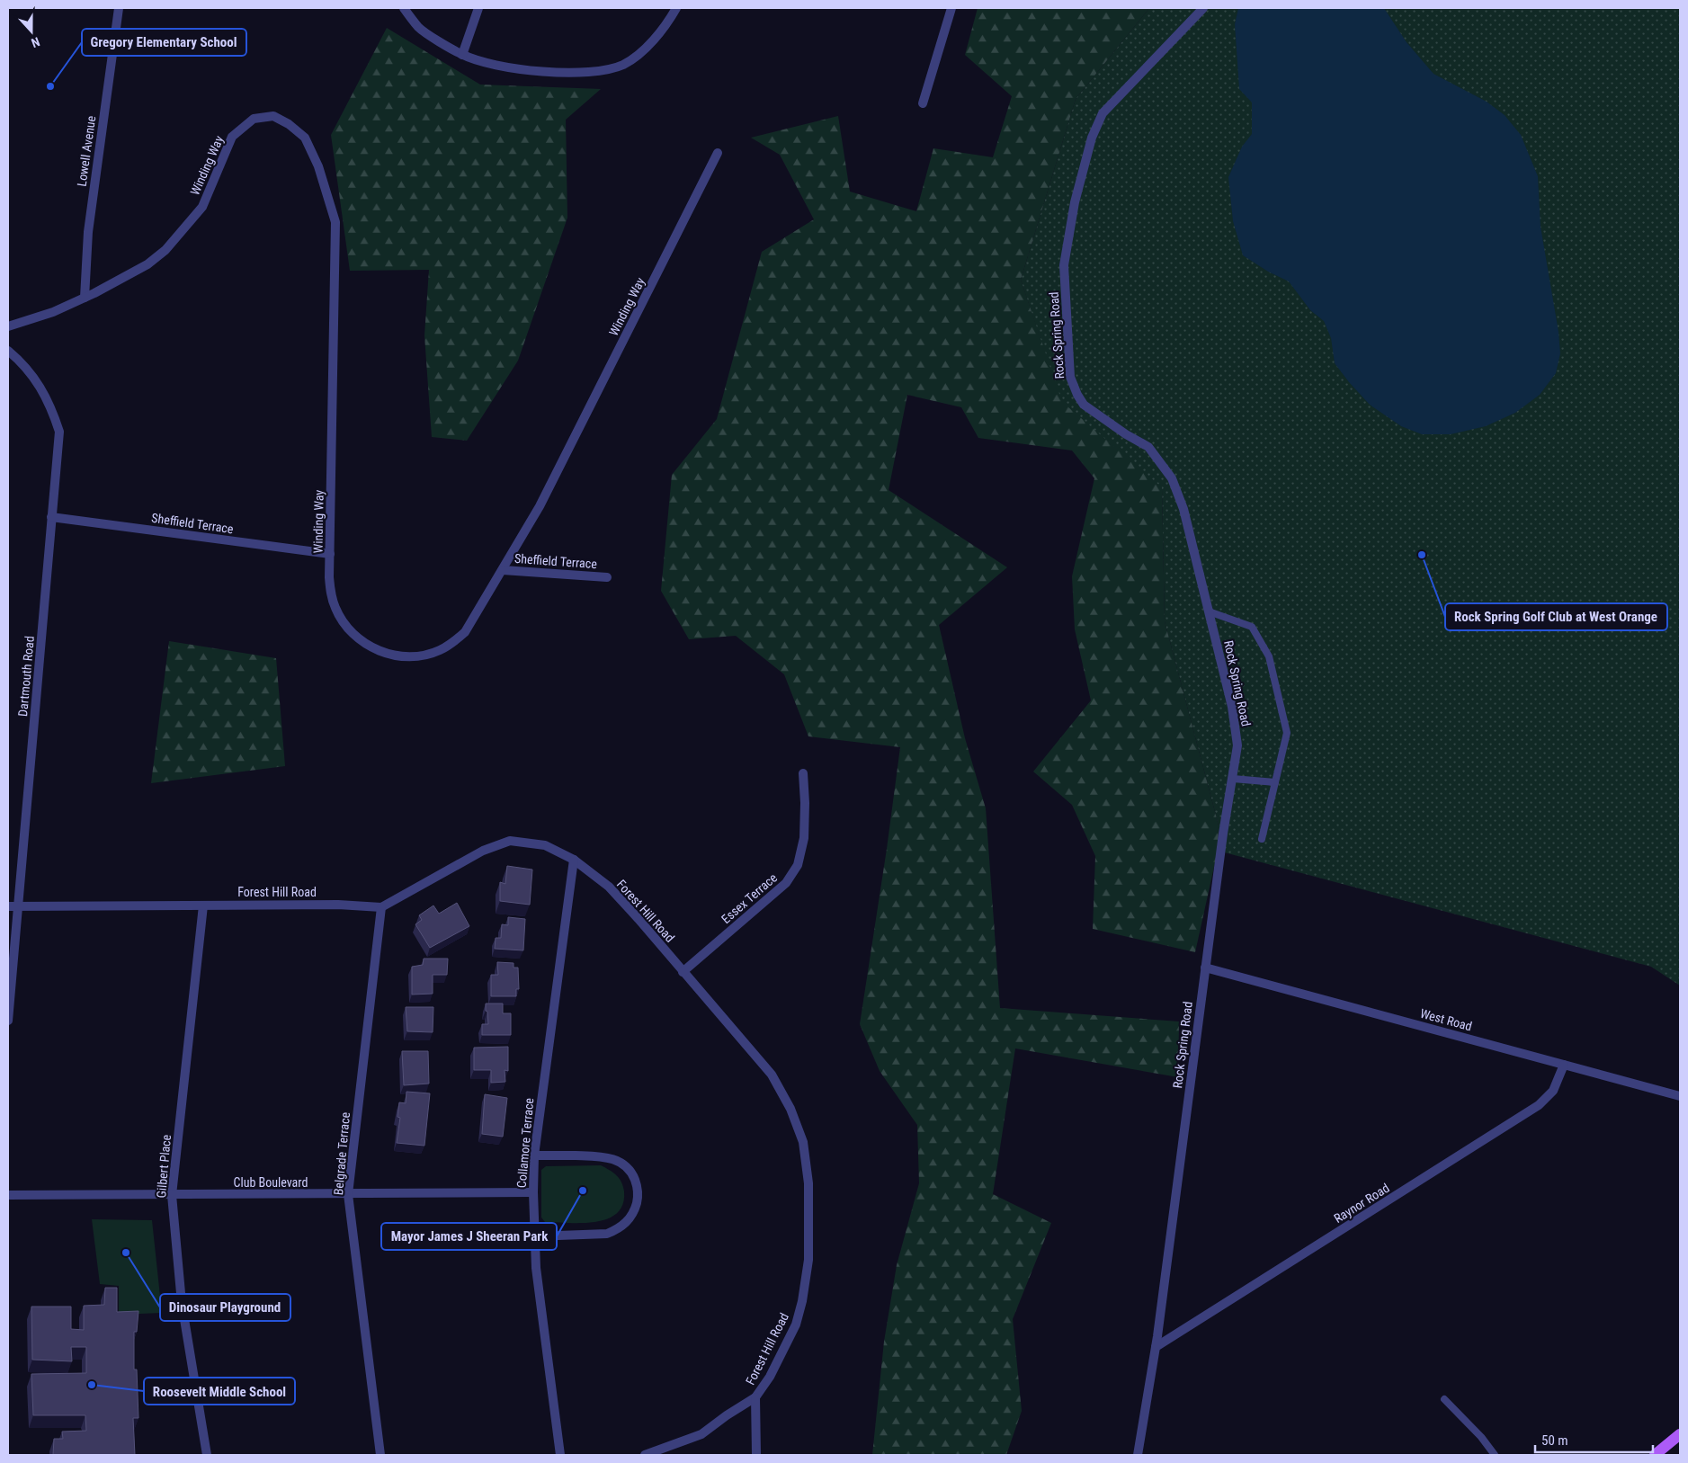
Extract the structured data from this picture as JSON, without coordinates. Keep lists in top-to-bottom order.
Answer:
{
  "streets": {
    "street": [
      "Lowell Avenue",
      "Winding Way",
      "Rock Spring Road",
      "Sheffield Terrace",
      "Dartmouth Road",
      "Forest Hill Road",
      "Essex Terrace",
      "West Road",
      "Collamore Terrace",
      "Belgrade Terrace",
      "Gilbert Place",
      "Club Boulevard",
      "Raynor Road"
    ]
  },
  "crossings": [
    ["Lowell Avenue", "Winding Way"],
    ["Winding Way", "Sheffield Terrace"],
    ["Rock Spring Road", "West Road"],
    ["Rock Spring Road", "Raynor Road"],
    ["Sheffield Terrace", "Dartmouth Road"],
    ["Dartmouth Road", "Forest Hill Road"],
    ["Forest Hill Road", "Essex Terrace"],
    ["Forest Hill Road", "Collamore Terrace"],
    ["Forest Hill Road", "Belgrade Terrace"],
    ["Forest Hill Road", "Gilbert Place"],
    ["West Road", "Raynor Road"],
    ["Collamore Terrace", "Club Boulevard"],
    ["Belgrade Terrace", "Club Boulevard"],
    ["Gilbert Place", "Club Boulevard"]
  ],
  "places": [
    "Gregory Elementary School",
    "Rock Spring Golf Club at West Orange",
    "Mayor James J Sheeran Park",
    "Dinosaur Playground",
    "Roosevelt Middle School"
  ],
  "scale_bar": "50 m",
  "north": "bottom"
}
